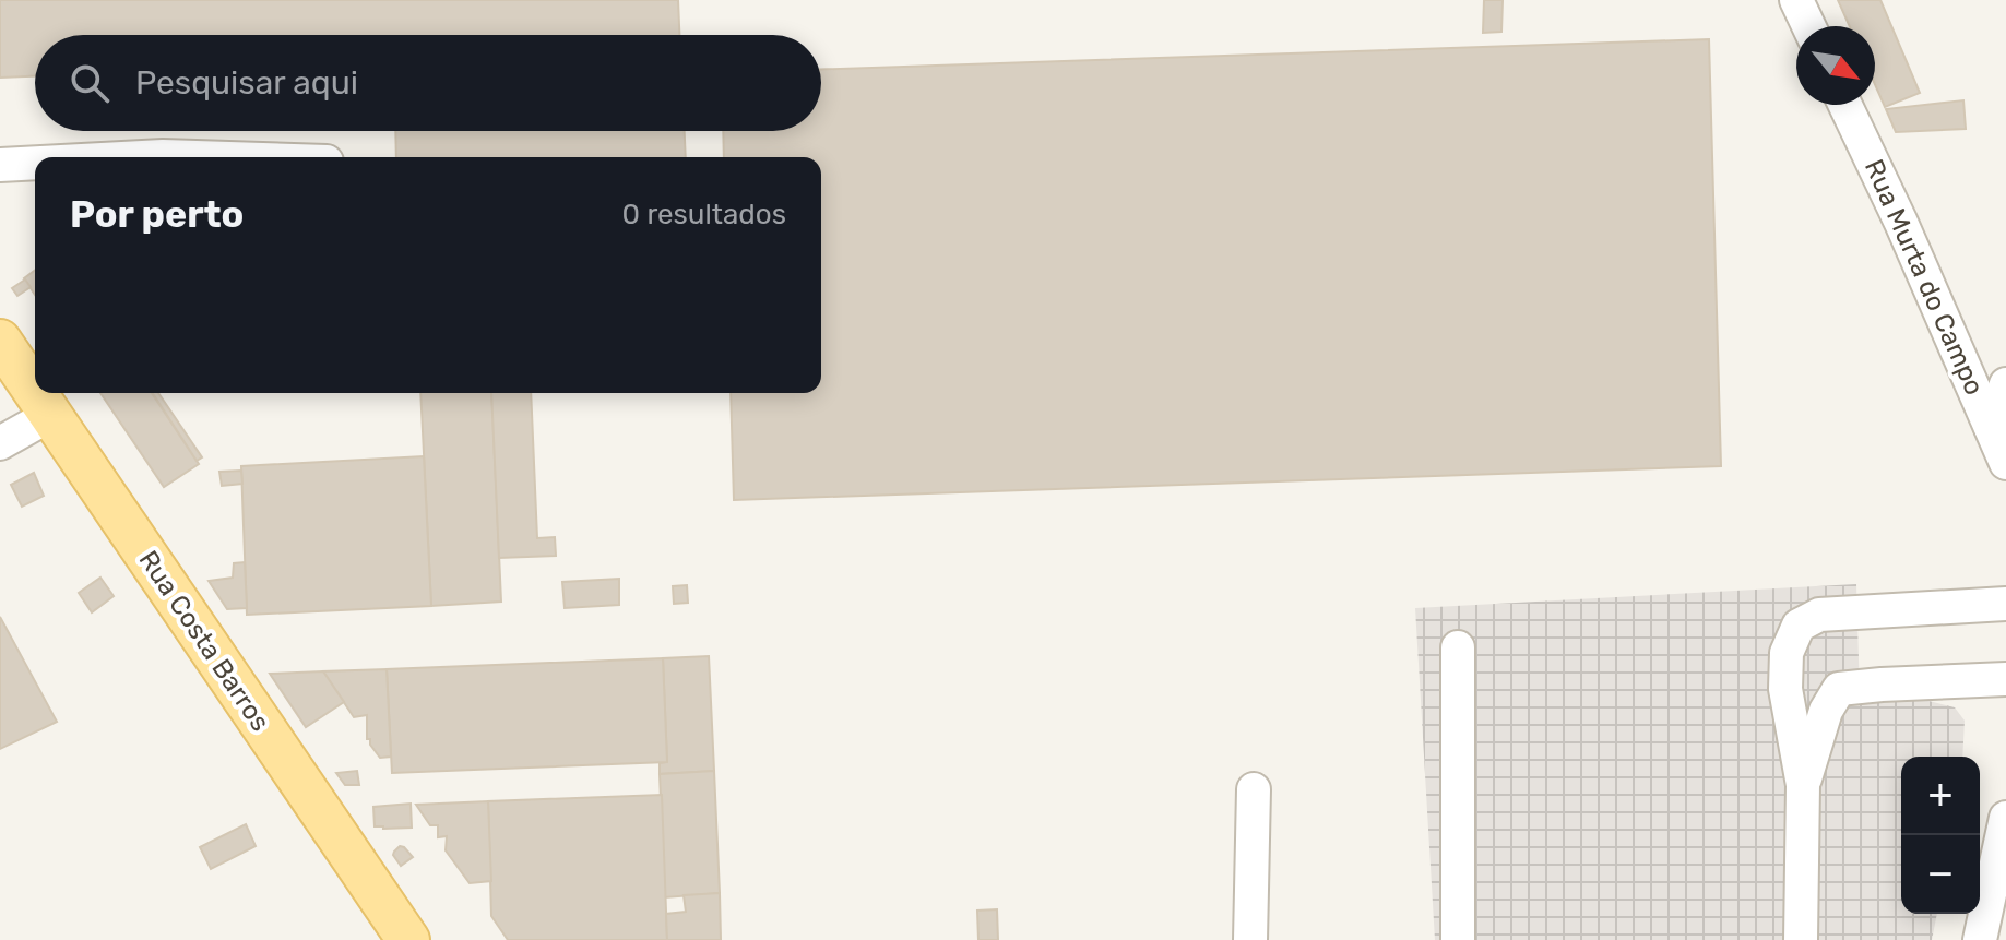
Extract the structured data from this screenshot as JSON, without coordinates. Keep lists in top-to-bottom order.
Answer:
{
  "streets": {
    "main road": ["Rua Costa Barros"],
    "street": ["Rua Murta do Campo"]
  },
  "north": "bottom right",
  "page": {
    "search": "Pesquisar aqui",
    "heading": ["Por perto", "0 resultados"],
    "map_buttons": ["+", "−"]
  }
}
